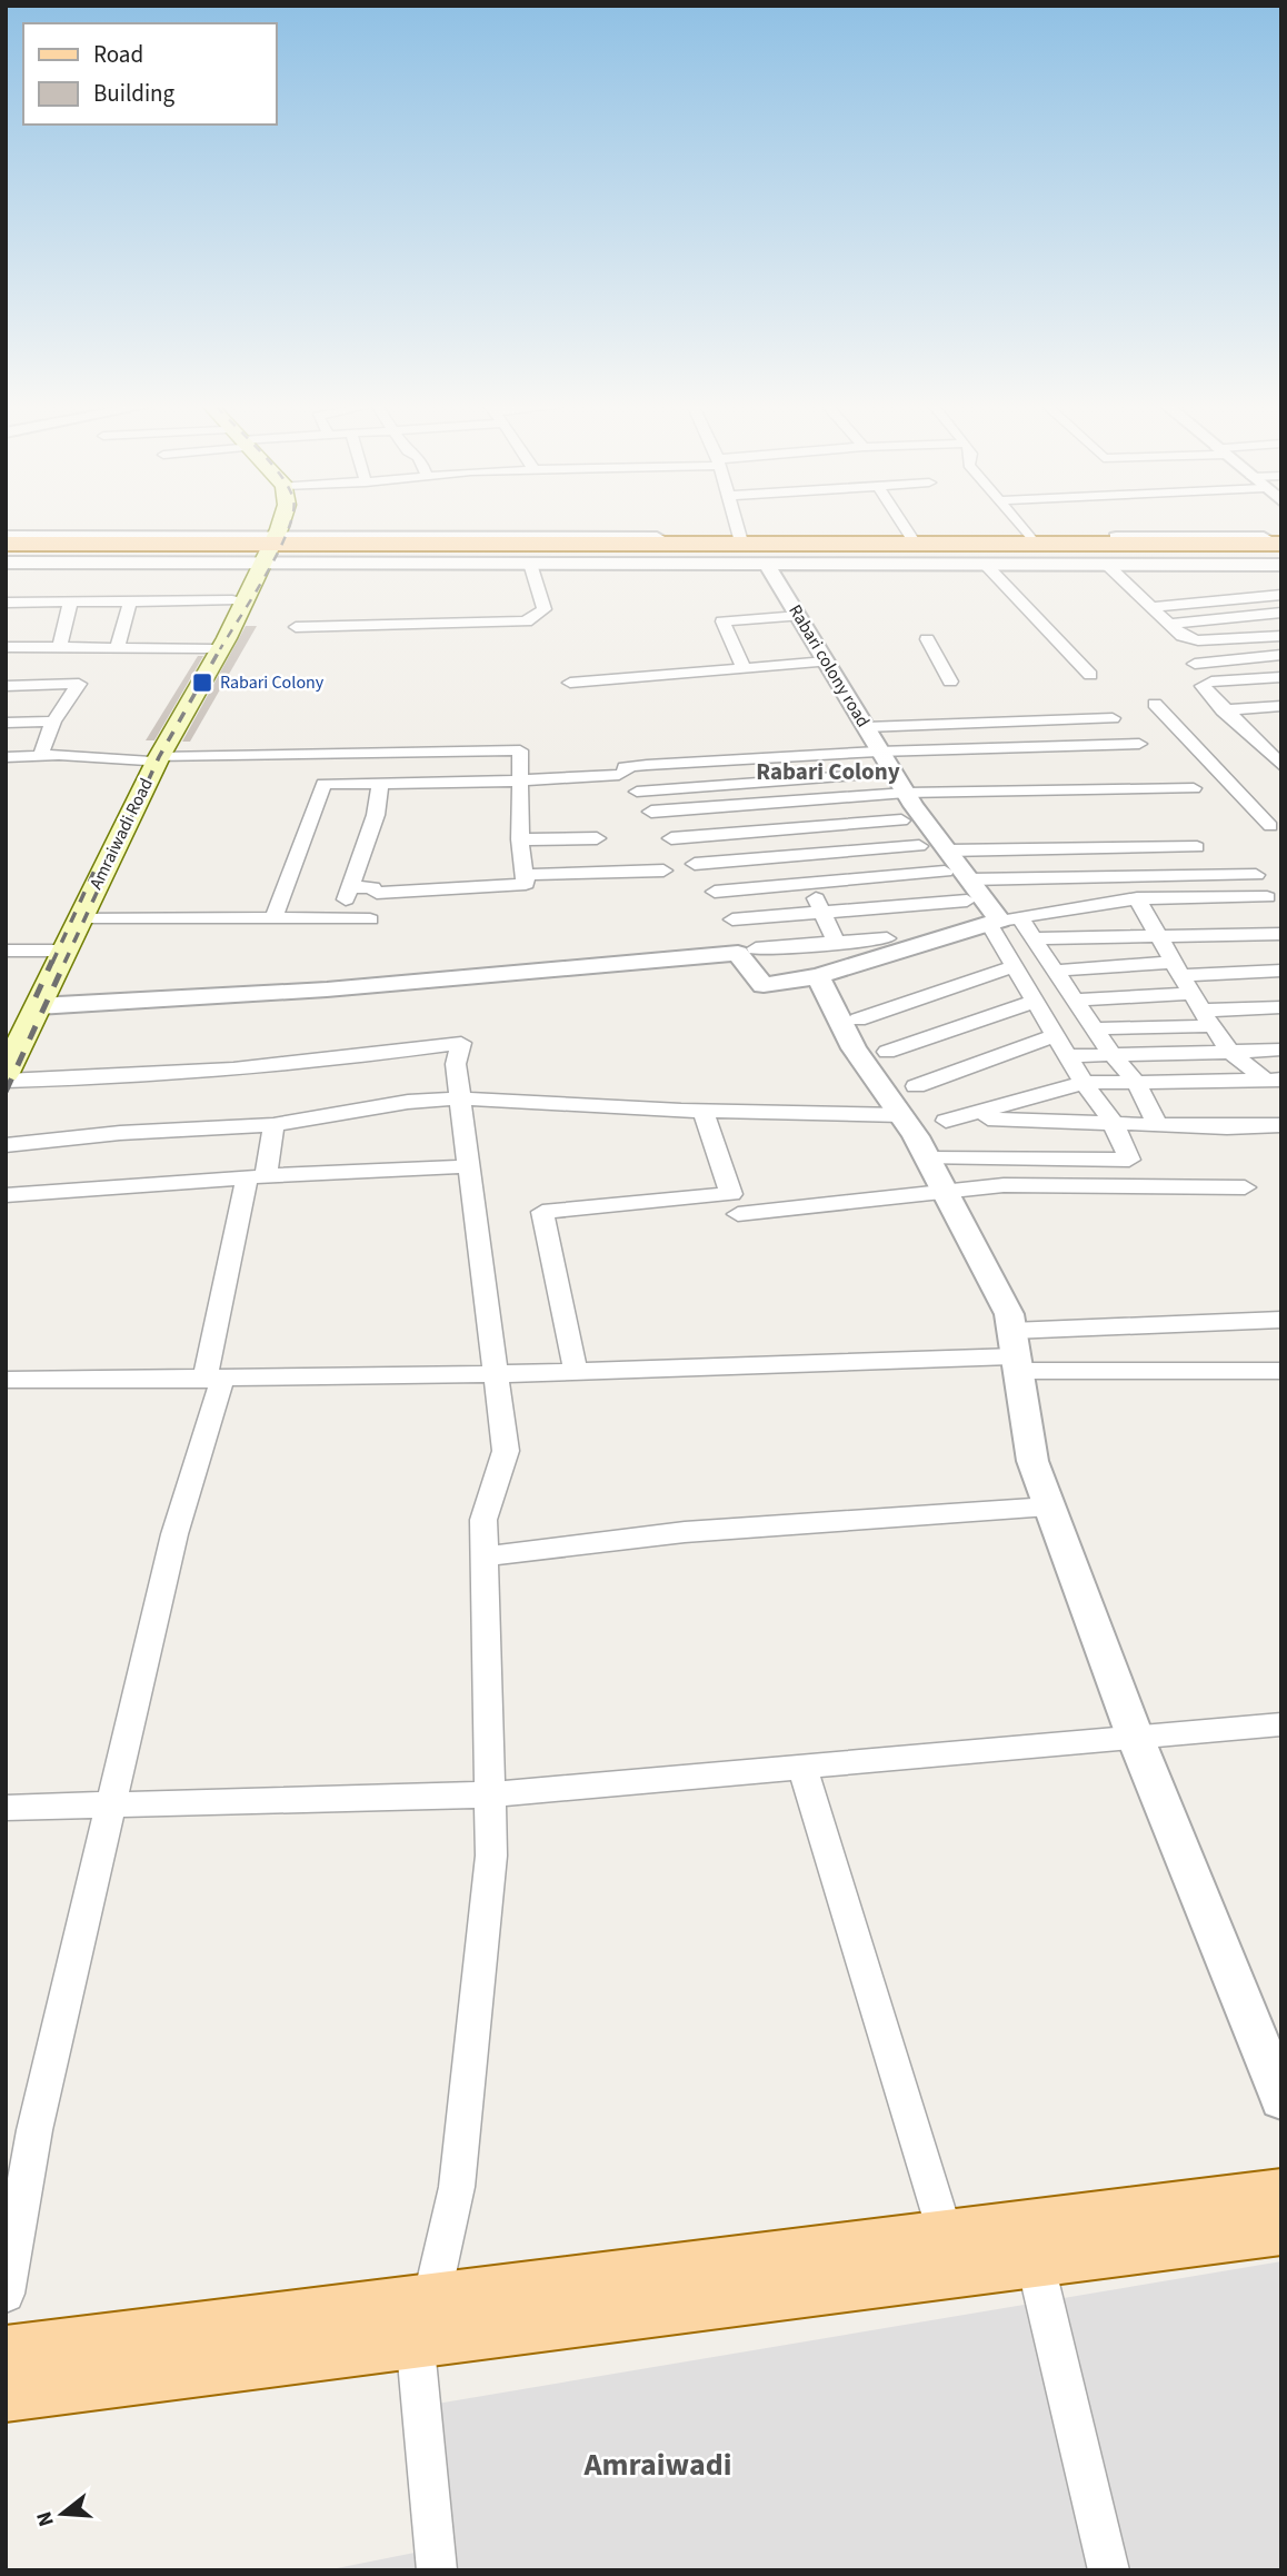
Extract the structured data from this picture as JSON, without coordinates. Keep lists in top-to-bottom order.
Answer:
{
  "streets": {
    "main road": ["Amraiwadi Road"],
    "street": ["Rabari colony road"]
  },
  "districts": ["Rabari Colony", "Amraiwadi"],
  "places": {
    "transit": ["Rabari Colony"]
  },
  "legend": ["Road", "Building"],
  "north": "left"
}
